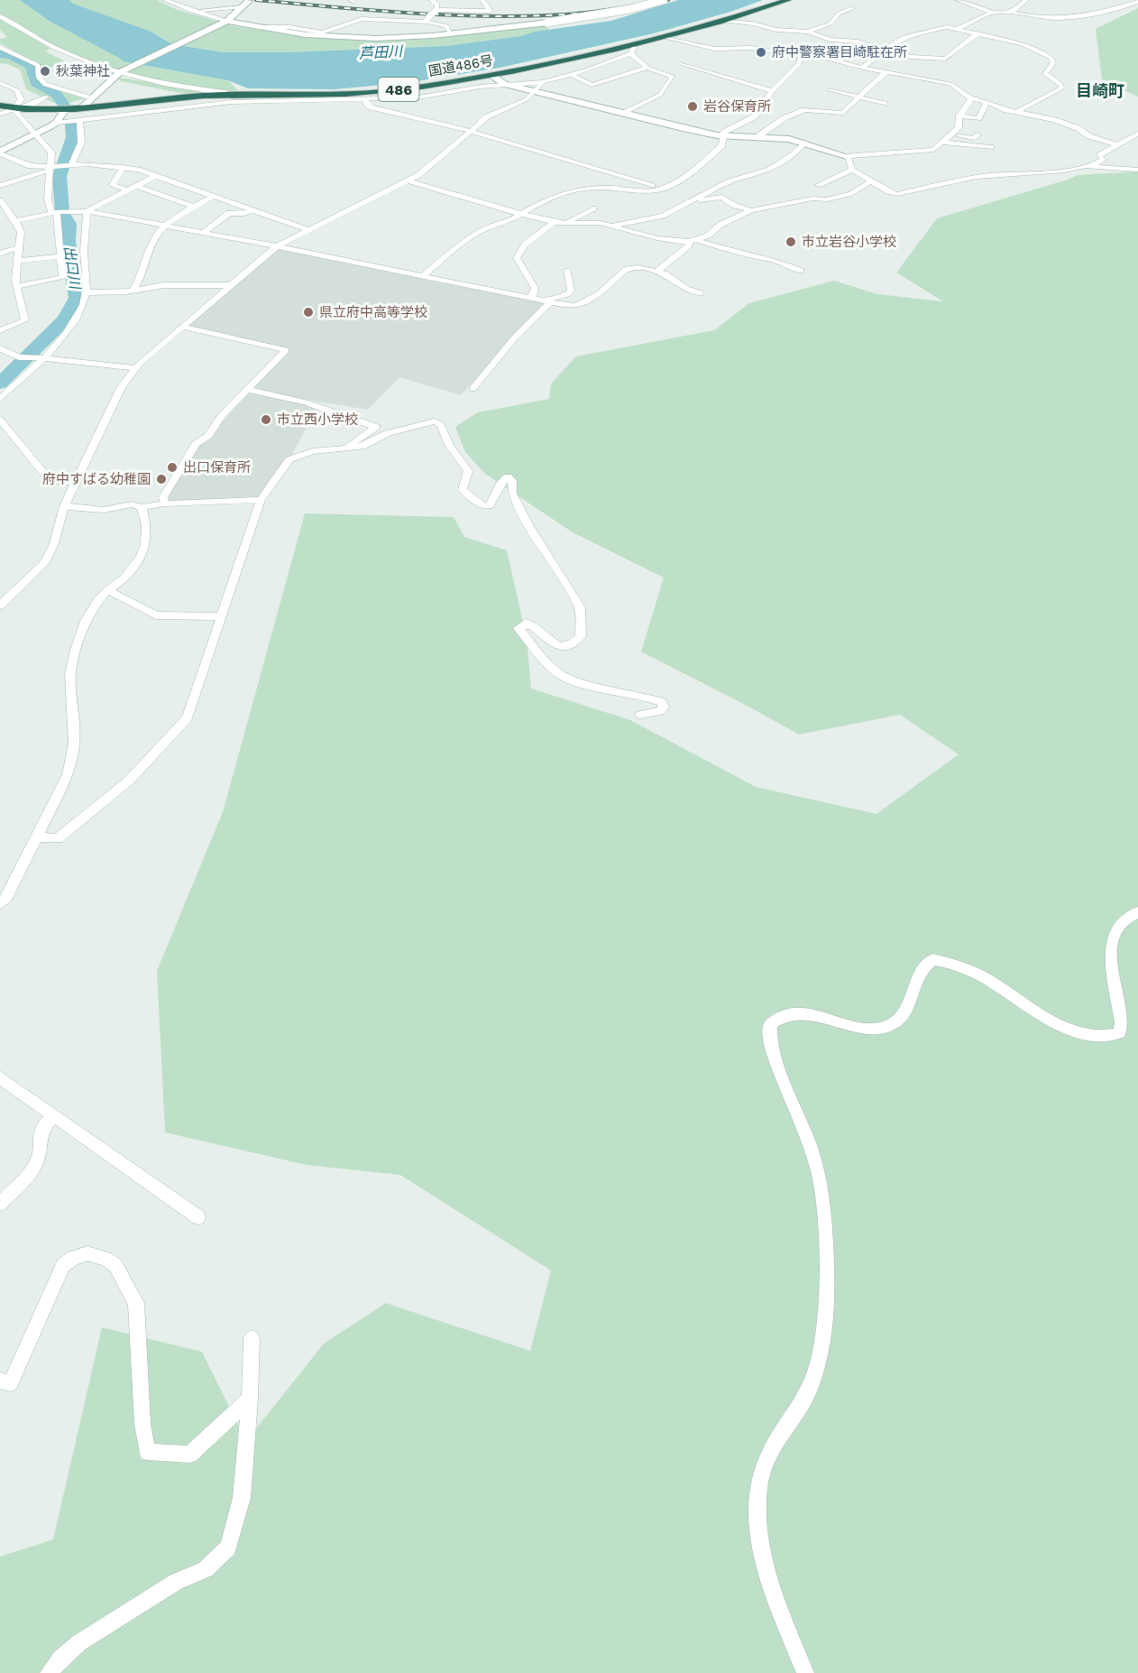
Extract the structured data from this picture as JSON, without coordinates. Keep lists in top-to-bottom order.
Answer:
{
  "streets": {
    "highway": ["国道486号", "486"]
  },
  "districts": ["目崎町"],
  "water": ["芦田川", "出口川"],
  "places": [
    "府中警察署目崎駐在所",
    "秋葉神社",
    "岩谷保育所",
    "市立岩谷小学校",
    "県立府中高等学校",
    "市立西小学校",
    "出口保育所",
    "府中すばる幼稚園"
  ]
}
